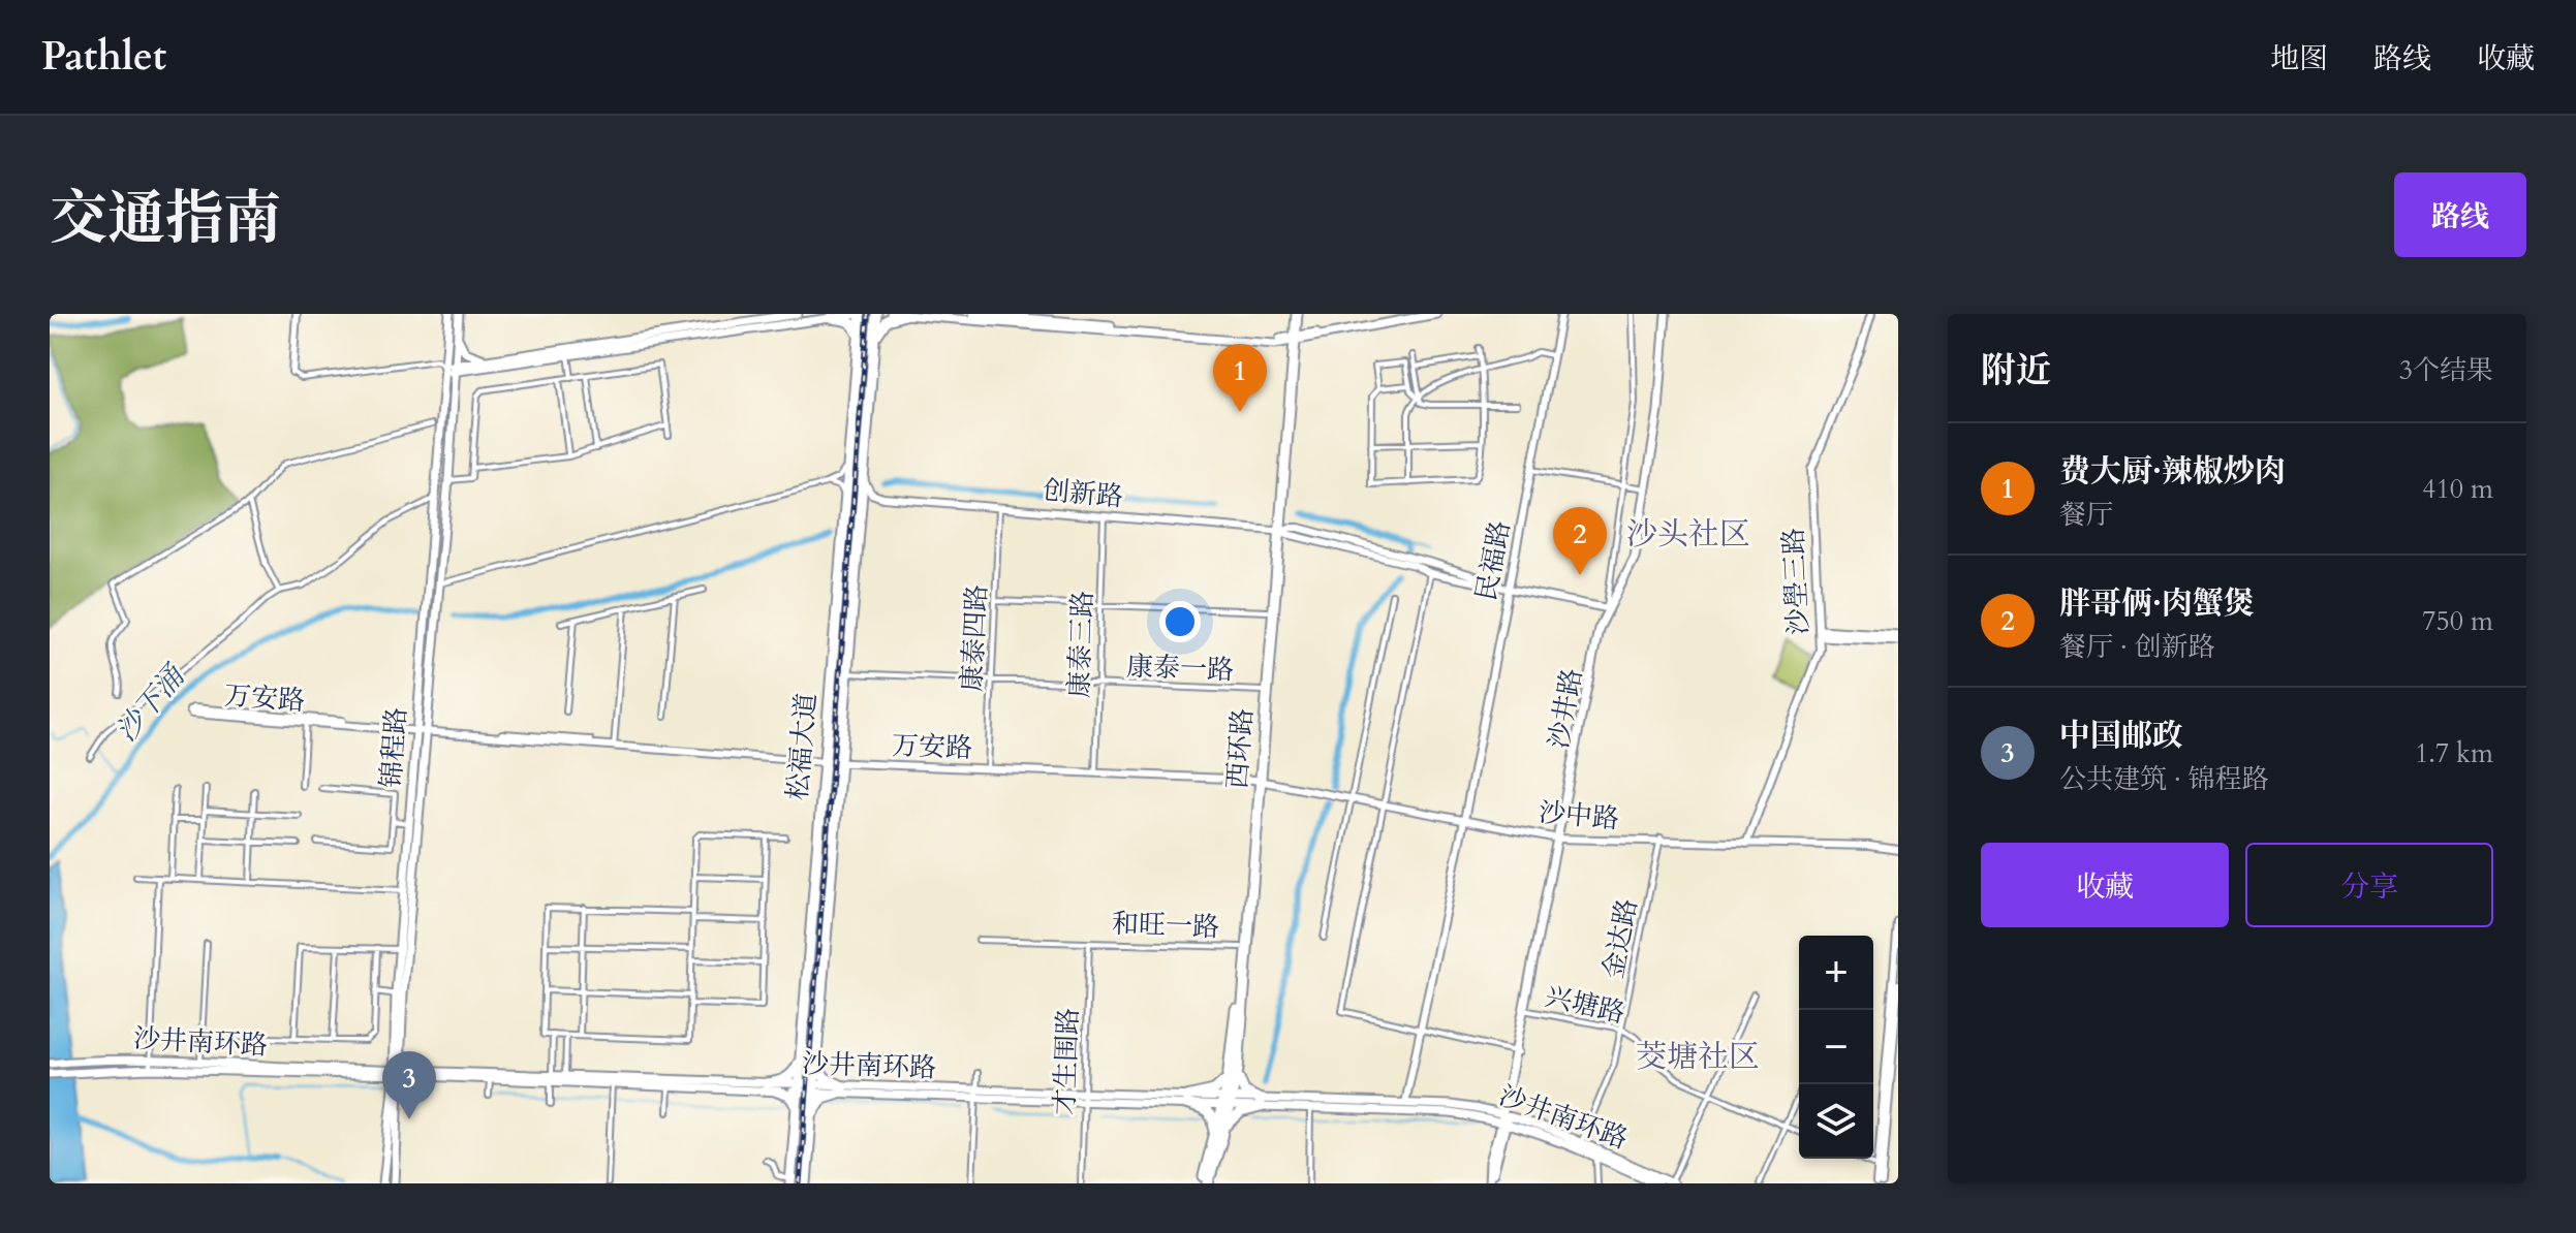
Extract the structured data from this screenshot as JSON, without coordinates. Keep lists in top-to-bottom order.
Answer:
{
  "streets": {
    "main road": [
      "沙井路",
      "松福大道",
      "锦程路",
      "西环路",
      "沙井南环路"
    ],
    "street": [
      "创新路",
      "民福路",
      "沙壆三路",
      "康泰四路",
      "康泰三路",
      "康泰一路",
      "万安路",
      "沙中路",
      "和旺一路",
      "金达路",
      "兴塘路",
      "才生围路"
    ]
  },
  "crossings": [
    ["创新路", "民福路"],
    ["创新路", "康泰四路"],
    ["创新路", "康泰三路"],
    ["创新路", "沙井路"],
    ["创新路", "西环路"],
    ["民福路", "沙中路"],
    ["民福路", "沙井南环路"],
    ["沙壆三路", "沙中路"],
    ["康泰四路", "康泰一路"],
    ["康泰四路", "万安路"],
    ["康泰三路", "康泰一路"],
    ["康泰三路", "万安路"],
    ["康泰一路", "松福大道"],
    ["康泰一路", "西环路"],
    ["万安路", "松福大道"],
    ["万安路", "锦程路"],
    ["万安路", "西环路"],
    ["万安路", "沙中路"],
    ["沙井路", "沙中路"],
    ["沙井路", "兴塘路"],
    ["沙井路", "沙井南环路"],
    ["松福大道", "沙井南环路"],
    ["锦程路", "沙井南环路"],
    ["西环路", "沙中路"],
    ["西环路", "和旺一路"],
    ["西环路", "沙井南环路"],
    ["沙中路", "金达路"],
    ["和旺一路", "才生围路"],
    ["金达路", "兴塘路"],
    ["金达路", "沙井南环路"],
    ["沙井南环路", "才生围路"]
  ],
  "districts": ["沙头社区", "茭塘社区"],
  "water": ["沙下涌"],
  "page": {
    "header": "Pathlet",
    "nav": ["地图", "路线", "收藏"],
    "title": "交通指南",
    "buttons": [
      "路线",
      ["收藏", "分享"]
    ],
    "heading": ["附近", "3个结果"],
    "pins": ["1", "2", "3"],
    "list": [
      {
        "mark": "1",
        "name": "费大厨·辣椒炒肉",
        "note": "餐厅",
        "value": "410 m"
      },
      {
        "mark": "2",
        "name": "胖哥俩·肉蟹煲",
        "note": "餐厅 · 创新路",
        "value": "750 m"
      },
      {
        "mark": "3",
        "name": "中国邮政",
        "note": "公共建筑 · 锦程路",
        "value": "1.7 km"
      }
    ],
    "map_buttons": ["+", "−"]
  }
}
